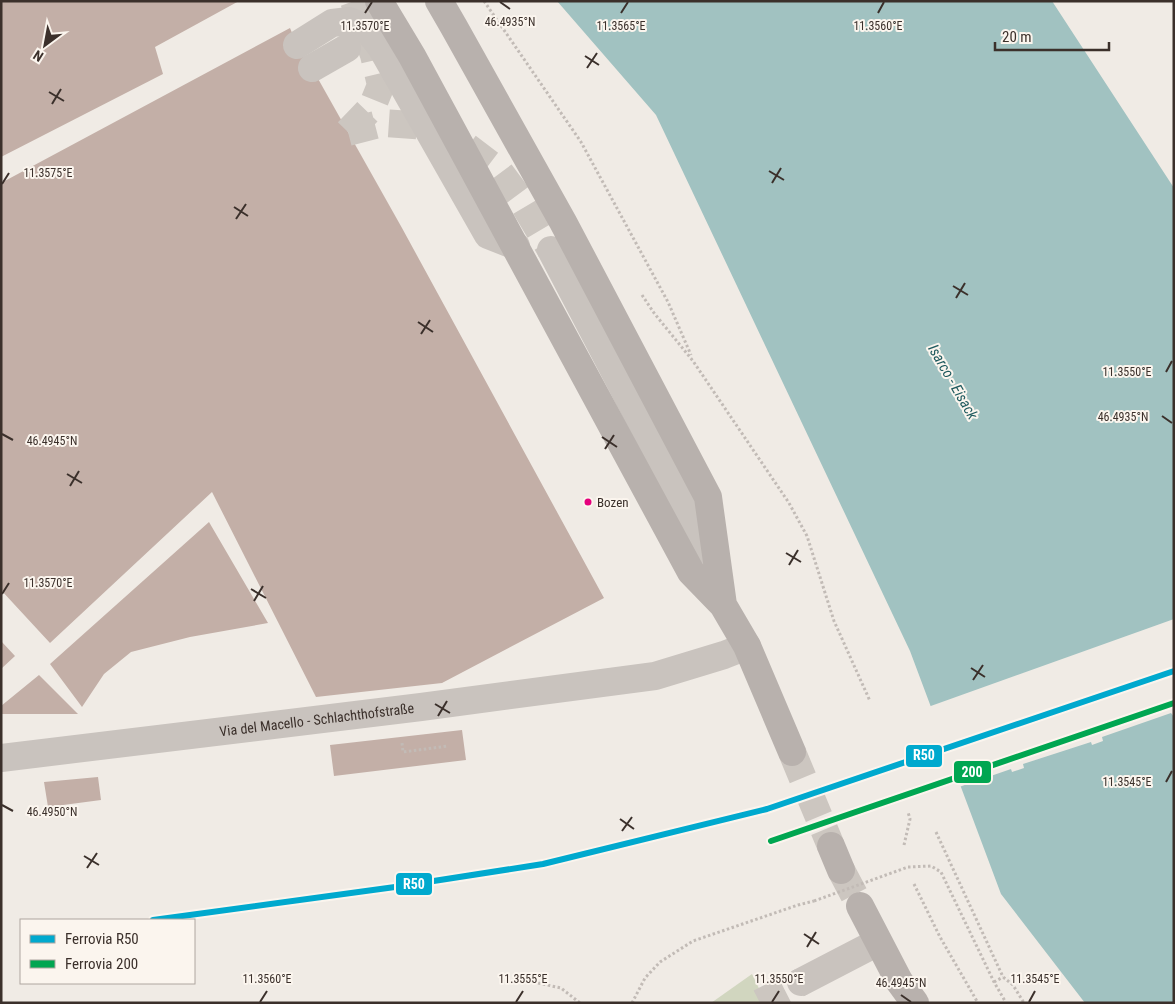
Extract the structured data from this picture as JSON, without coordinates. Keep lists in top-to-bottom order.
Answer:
{
  "streets": {
    "street": ["Via del Macello - Schlachthofstraße"]
  },
  "water": ["Isarco - Eisack"],
  "places": ["Bozen"],
  "lines": ["rail line R50", "rail line 200"],
  "legend": ["Ferrovia R50", "Ferrovia 200"],
  "scale_bar": "20 m",
  "north": "bottom left",
  "coordinates": [
    "46.4935°N",
    "11.3570°E",
    "11.3565°E",
    "11.3560°E",
    "11.3575°E",
    "11.3550°E",
    "46.4945°N",
    "11.3545°E",
    "46.4950°N",
    "11.3555°E"
  ]
}
